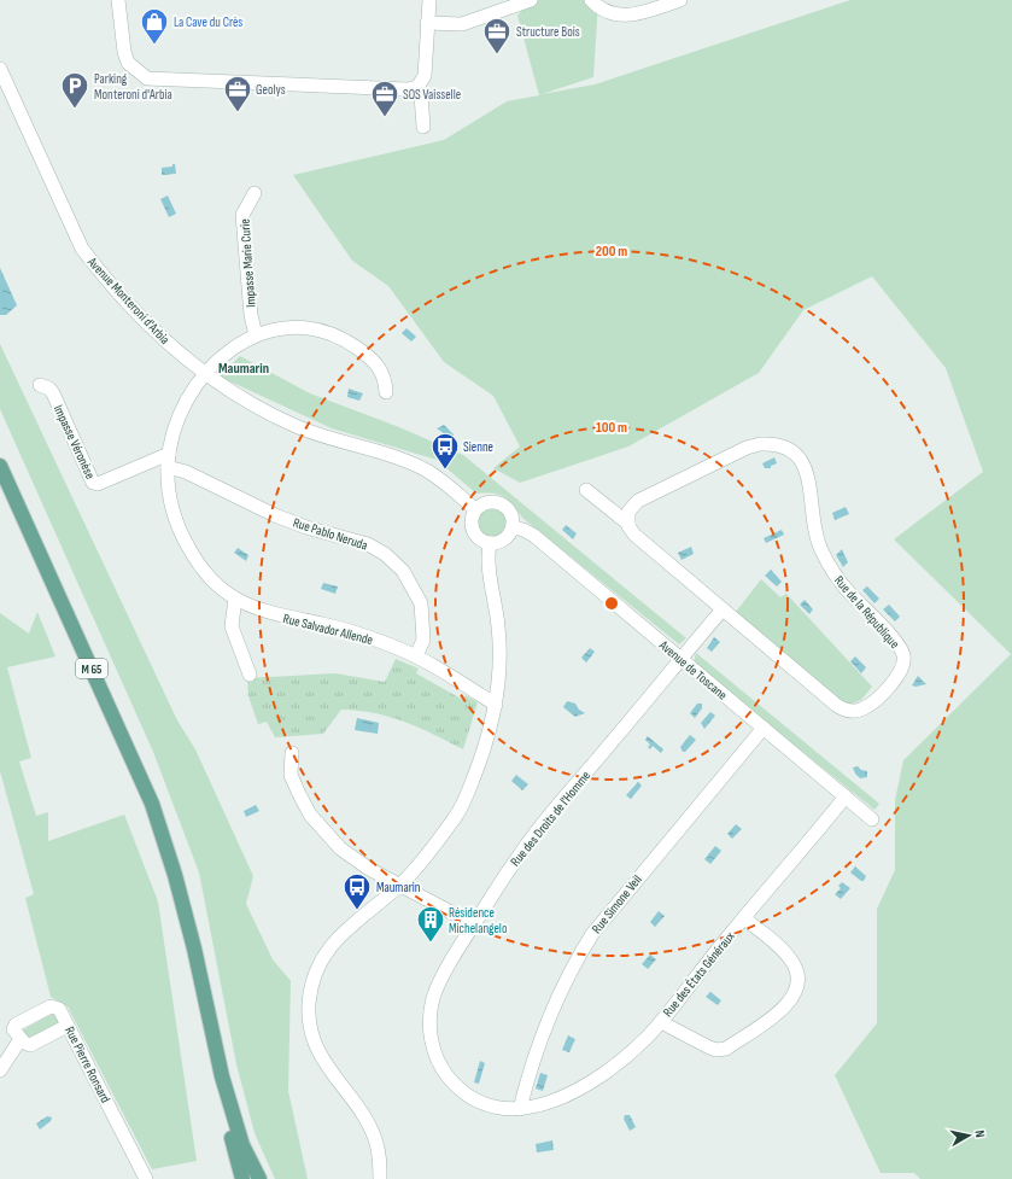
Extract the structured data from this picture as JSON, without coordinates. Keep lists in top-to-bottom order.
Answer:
{
  "streets": {
    "main road": ["M 65"],
    "street": [
      "Impasse Marie Curie",
      "Avenue Monteroni d'Arbia",
      "Impasse Véronèse",
      "Rue Pablo Neruda",
      "Rue de la République",
      "Rue Salvador Allende",
      "Avenue de Toscane",
      "Rue des Droits de l'Homme",
      "Rue Simone Veil",
      "Rue des États Généraux",
      "Rue Pierre Ronsard"
    ]
  },
  "crossings": [
    ["Impasse Marie Curie", "Rue Salvador Allende"],
    ["Avenue Monteroni d'Arbia", "Rue Salvador Allende"],
    ["Avenue Monteroni d'Arbia", "Avenue de Toscane"],
    ["Impasse Véronèse", "Rue Salvador Allende"],
    ["Rue Pablo Neruda", "Rue Salvador Allende"],
    ["Avenue de Toscane", "Rue des Droits de l'Homme"],
    ["Avenue de Toscane", "Rue Simone Veil"],
    ["Avenue de Toscane", "Rue des États Généraux"],
    ["Rue des Droits de l'Homme", "Rue Simone Veil"],
    ["Rue des Droits de l'Homme", "Rue des États Généraux"],
    ["Rue Simone Veil", "Rue des États Généraux"]
  ],
  "districts": ["Maumarin"],
  "places": {
    "shop": ["La Cave du Crès"],
    "office": ["Structure Bois", "Geolys", "SOS Vaisselle"],
    "parking": ["Parking Monteroni d'Arbia"],
    "bus stop": ["Sienne", "Maumarin"],
    "building": ["Résidence Michelangelo"]
  },
  "north": "right",
  "rings": ["200 m", "100 m"]
}
